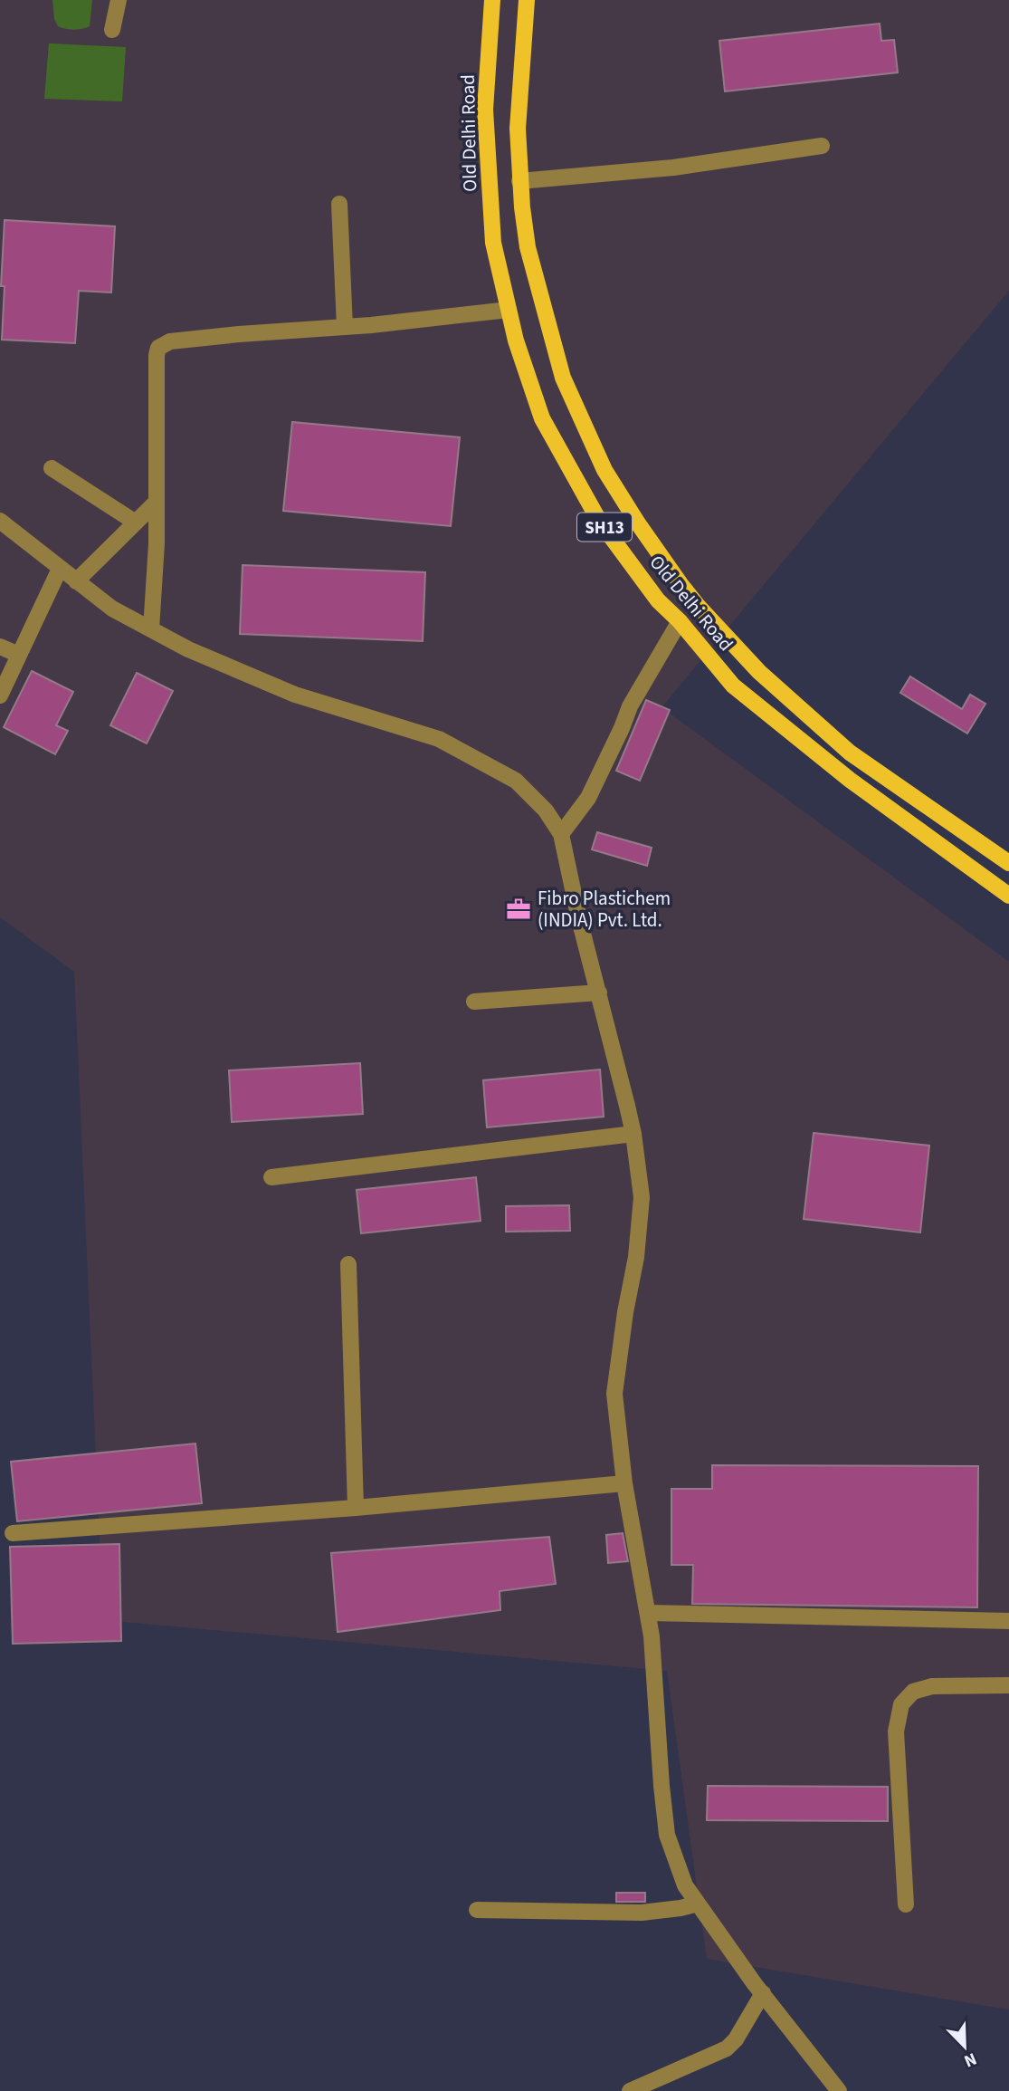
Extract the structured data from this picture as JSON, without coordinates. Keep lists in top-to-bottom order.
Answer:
{
  "streets": {
    "main road": ["Old Delhi Road", "SH13"]
  },
  "places": {
    "office": ["Fibro Plastichem (INDIA) Pvt. Ltd."]
  },
  "north": "bottom right"
}
